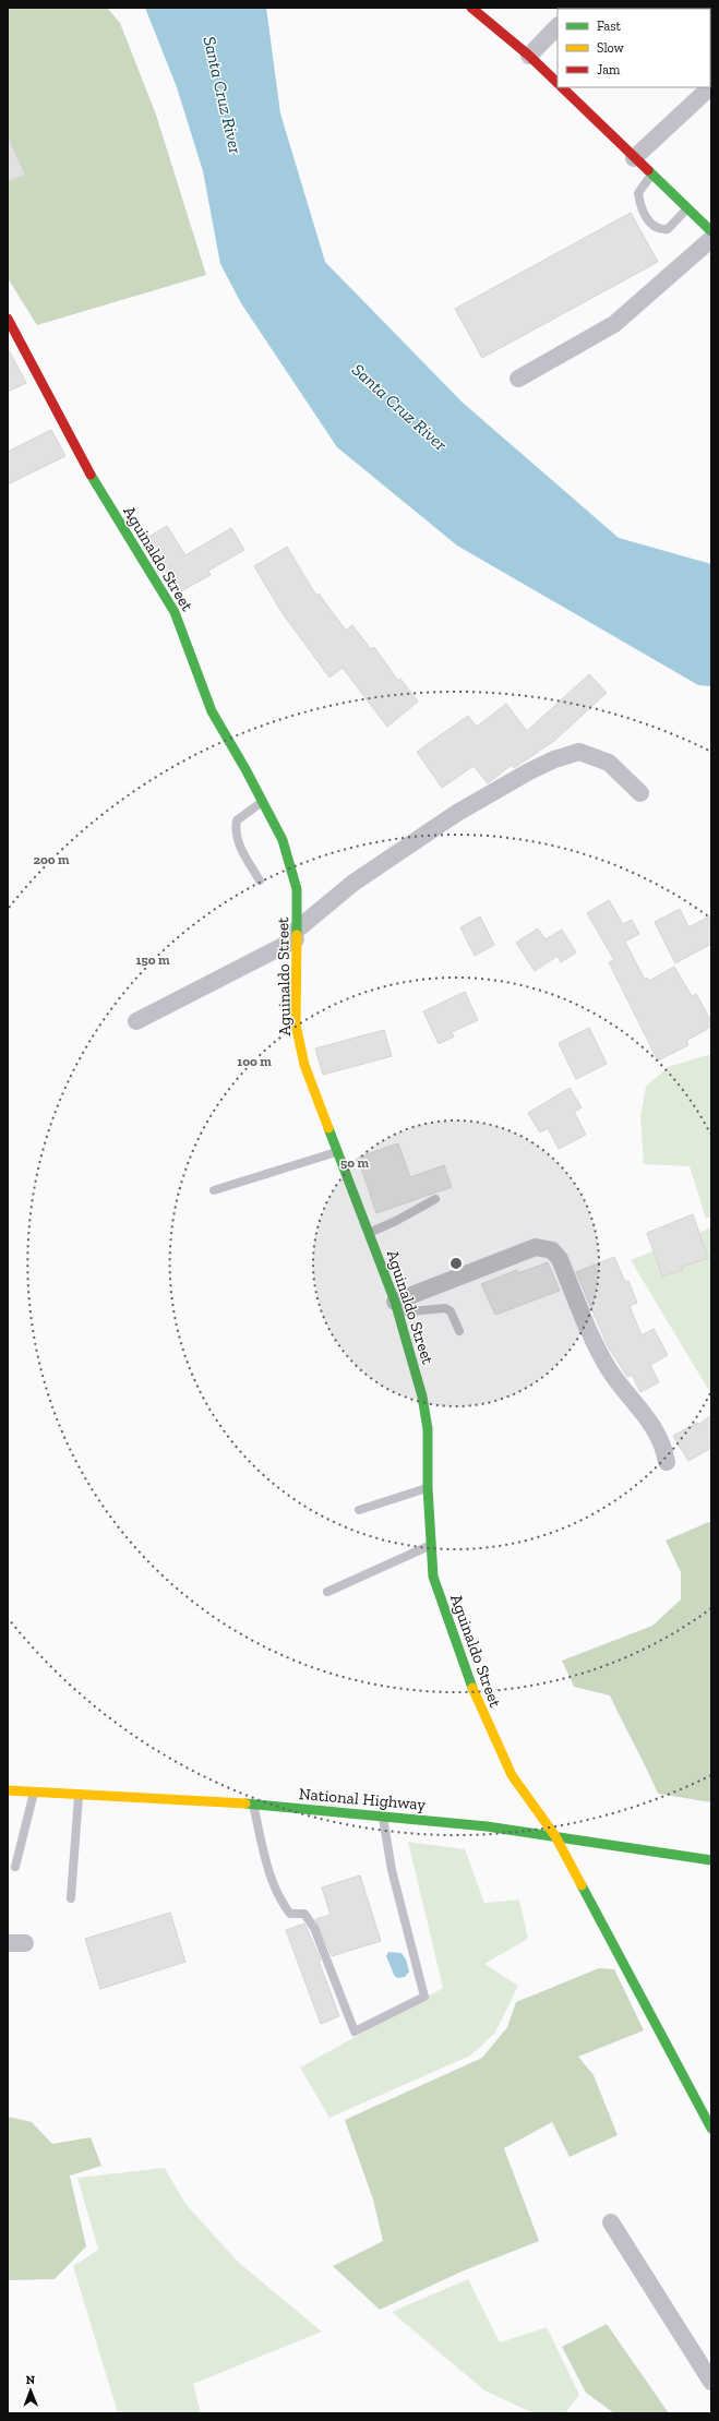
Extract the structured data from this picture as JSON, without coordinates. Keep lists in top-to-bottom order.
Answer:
{
  "streets": {
    "street": ["Aguinaldo Street", "National Highway"]
  },
  "crossings": [
    ["Aguinaldo Street", "National Highway"]
  ],
  "water": ["Santa Cruz River"],
  "legend": ["Fast", "Slow", "Jam"],
  "north": "top",
  "rings": [
    "200 m",
    "150 m",
    "100 m",
    "50 m"
  ]
}
